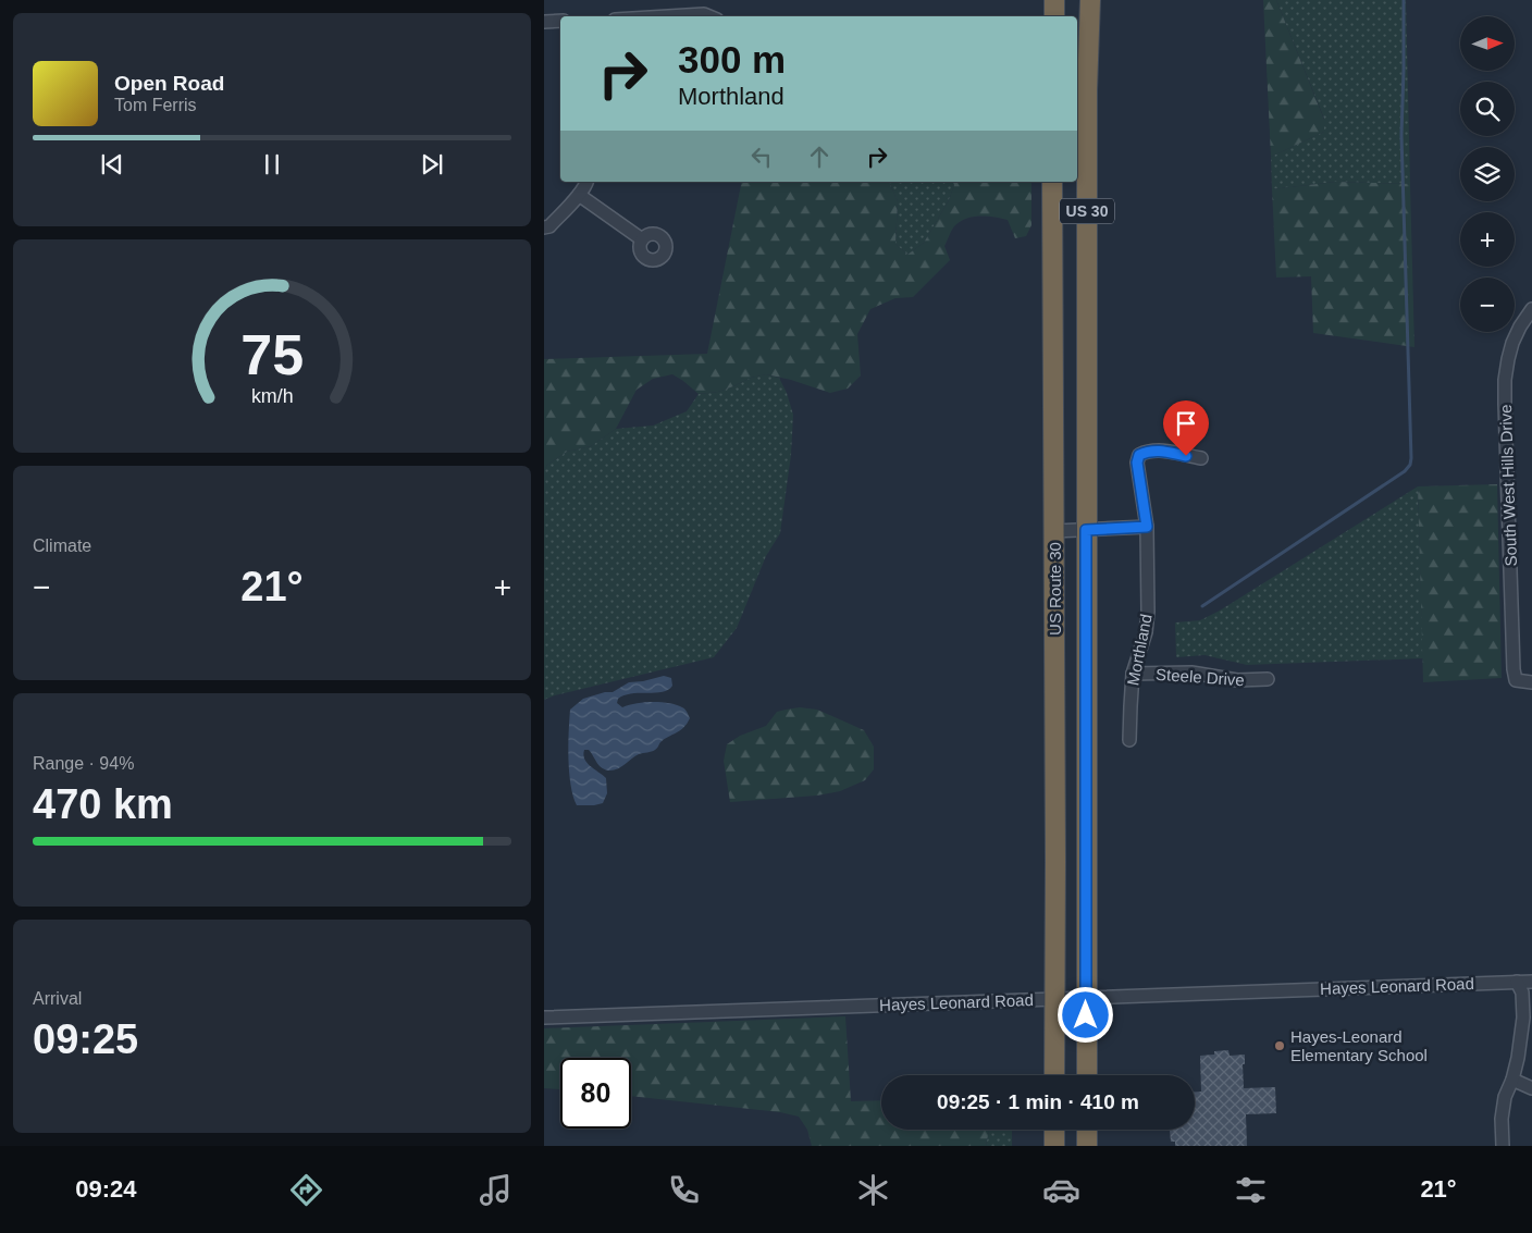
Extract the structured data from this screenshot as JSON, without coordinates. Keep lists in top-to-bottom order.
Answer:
{
  "streets": {
    "highway": ["US 30", "US Route 30"],
    "street": [
      "South West Hills Drive",
      "Morthland",
      "Steele Drive",
      "Hayes Leonard Road"
    ]
  },
  "crossings": [
    ["US 30", "US Route 30"],
    ["US 30", "Hayes Leonard Road"],
    ["US Route 30", "Hayes Leonard Road"],
    ["Morthland", "Steele Drive"]
  ],
  "places": ["Hayes-Leonard Elementary School"],
  "north": "right",
  "page": {
    "map_buttons": ["+", "−"],
    "turn": ["300 m", "Morthland"],
    "song": ["Open Road", "Tom Ferris"],
    "tile": [
      "Climate",
      ["Range · 94%", "470 km"],
      ["Arrival", "09:25"]
    ],
    "heat": ["−", "21°", "+"],
    "limit": "80",
    "trip": "09:25 · 1 min · 410 m",
    "tabs": ["09:24", "21°"],
    "gauge": ["75", "km/h"]
  }
}
